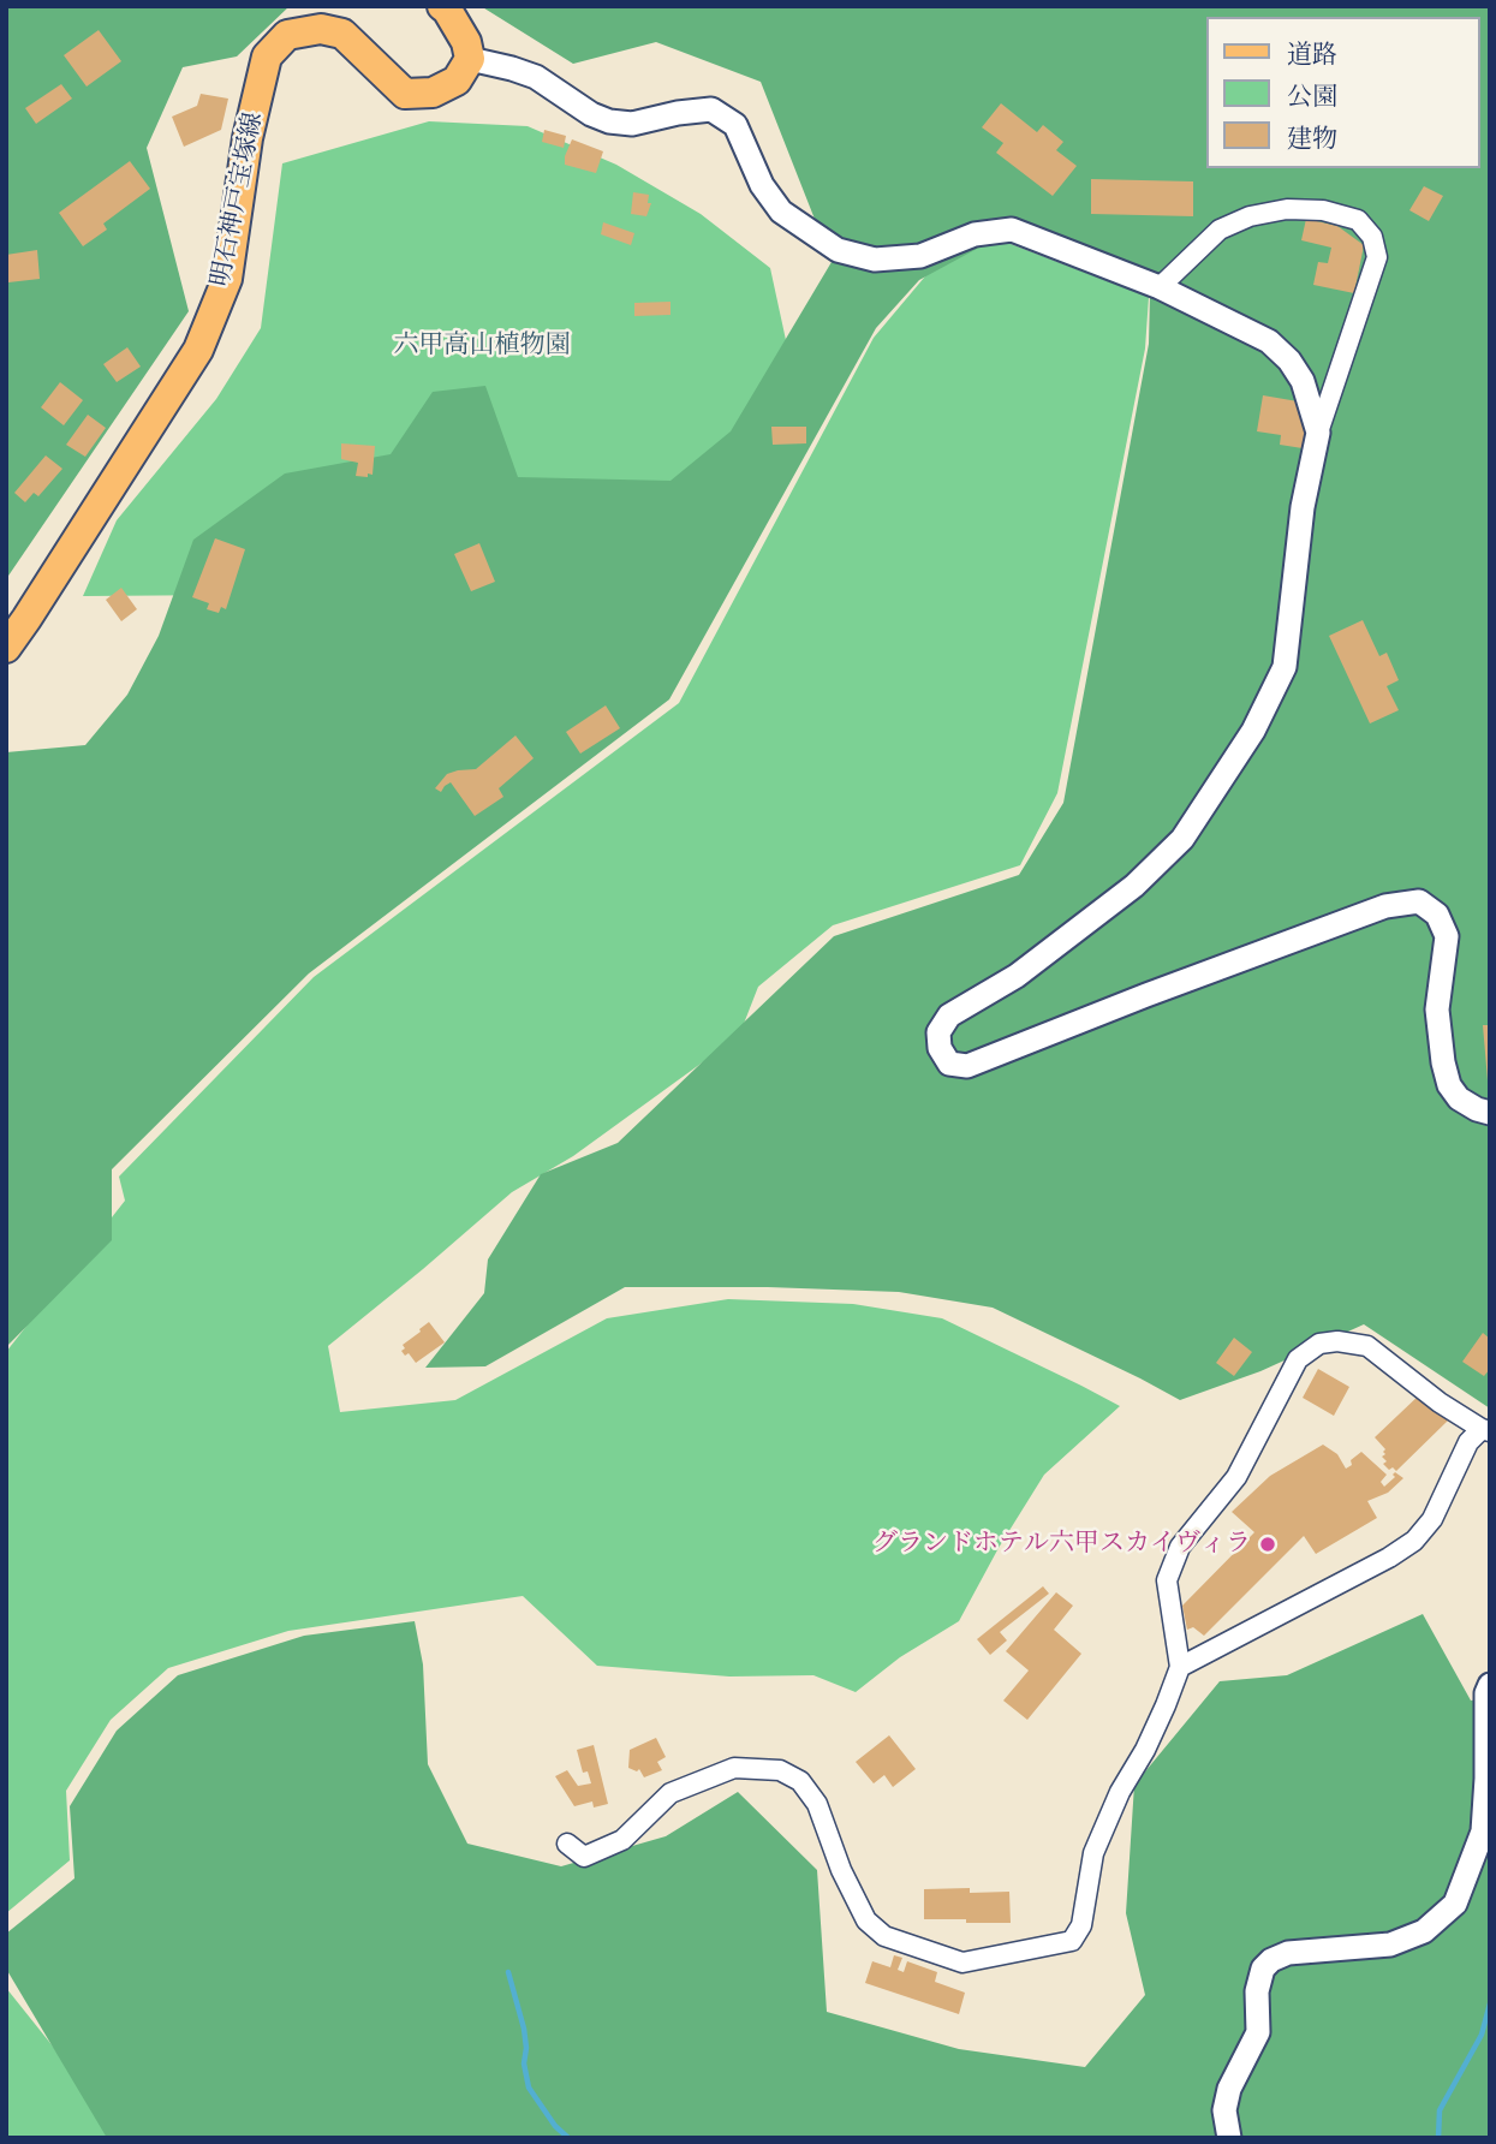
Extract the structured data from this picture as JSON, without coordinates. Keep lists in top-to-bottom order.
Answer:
{
  "streets": {
    "main road": ["明石神戸宝塚線"]
  },
  "parks": ["六甲高山植物園"],
  "places": ["グランドホテル六甲スカイヴィラ"],
  "legend": ["道路", "公園", "建物"]
}
